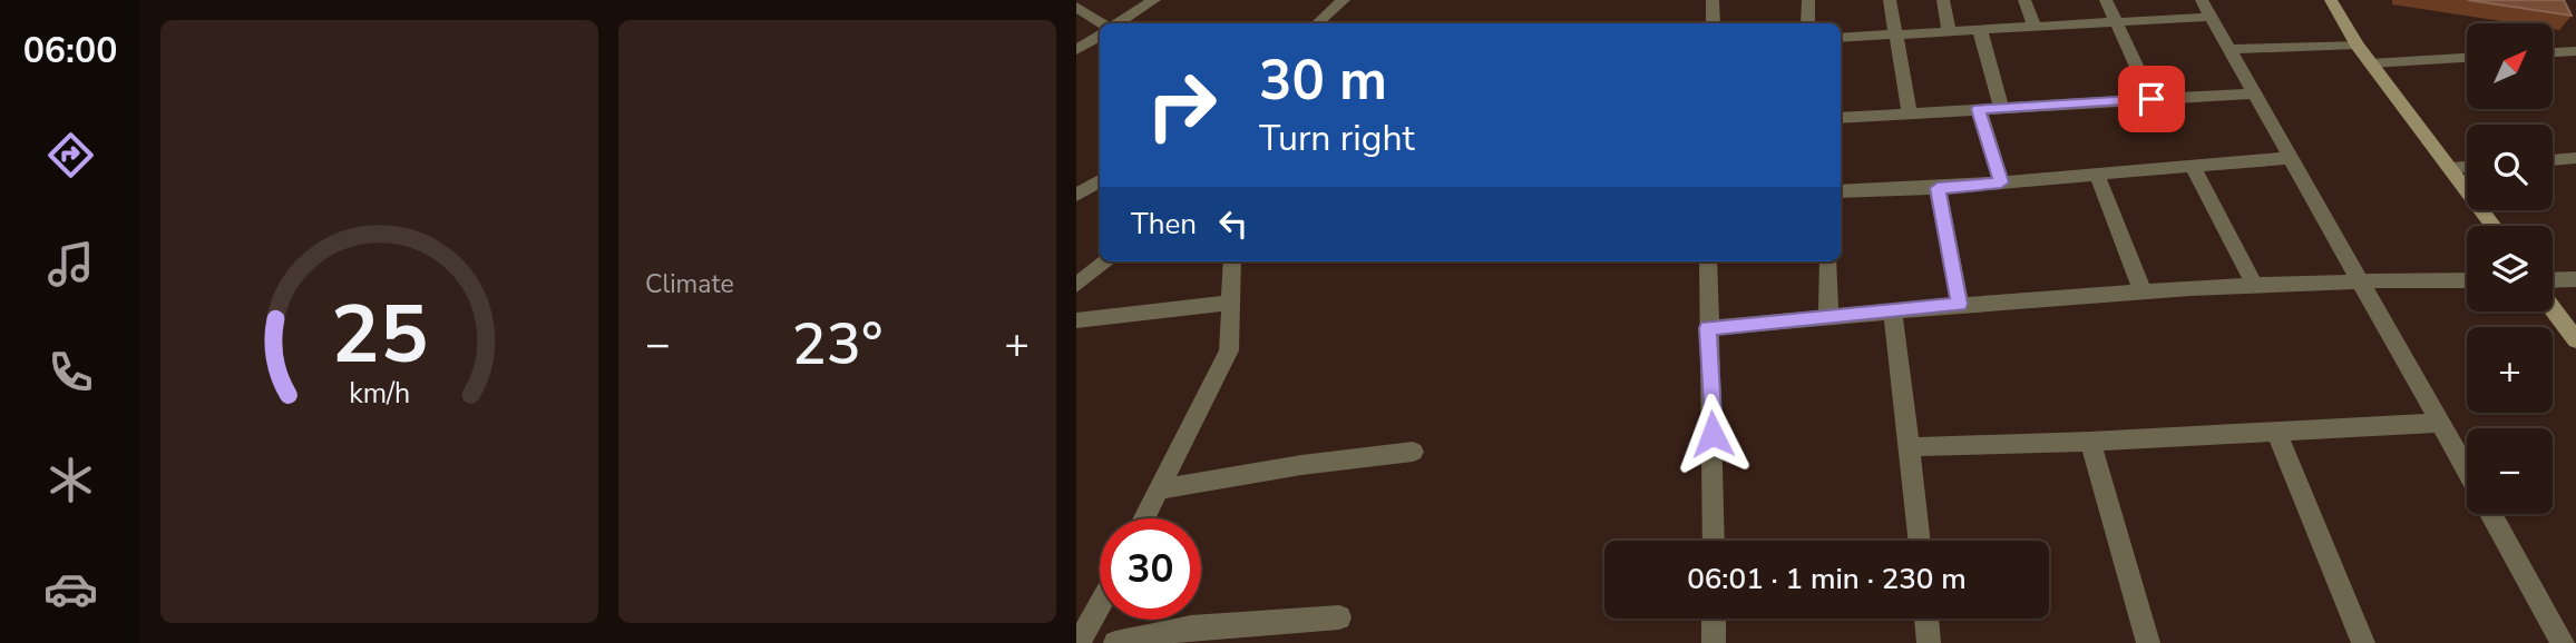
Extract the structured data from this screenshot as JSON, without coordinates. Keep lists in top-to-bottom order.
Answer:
{
  "north": "top right",
  "page": {
    "tabs": "06:00",
    "tile": "Climate",
    "map_buttons": ["+", "−"],
    "turn": ["30 m", "Turn right"],
    "then": "Then",
    "heat": ["−", "23°", "+"],
    "limit": "30",
    "trip": "06:01 · 1 min · 230 m",
    "gauge": ["25", "km/h"]
  }
}
